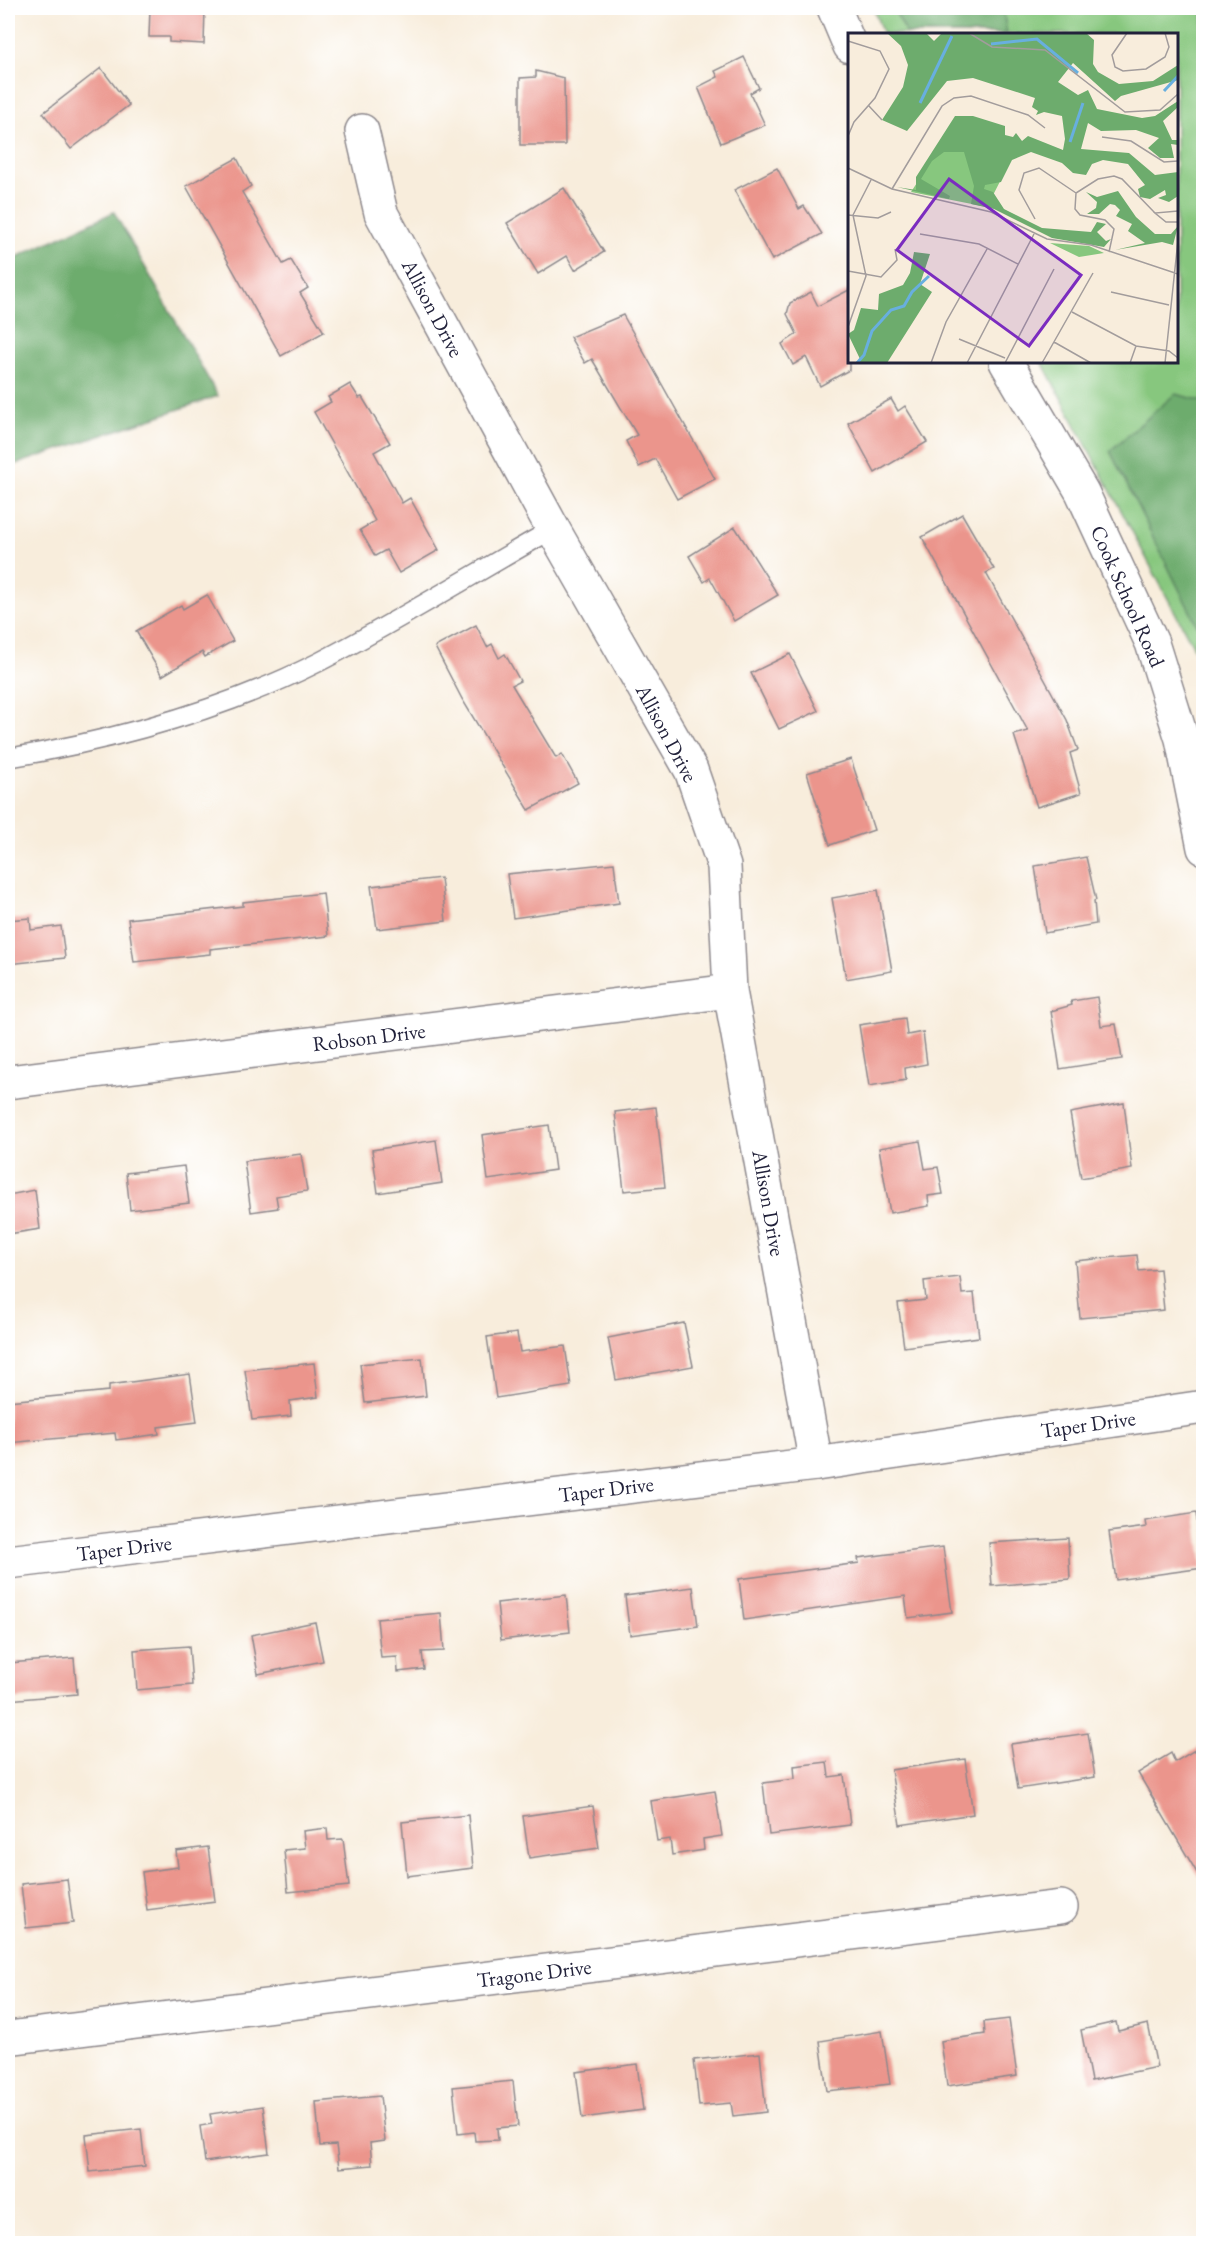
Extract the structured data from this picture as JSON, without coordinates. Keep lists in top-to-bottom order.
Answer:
{
  "streets": {
    "street": [
      "Allison Drive",
      "Cook School Road",
      "Robson Drive",
      "Taper Drive",
      "Tragone Drive"
    ]
  },
  "crossings": [
    ["Allison Drive", "Robson Drive"],
    ["Allison Drive", "Taper Drive"]
  ]
}
